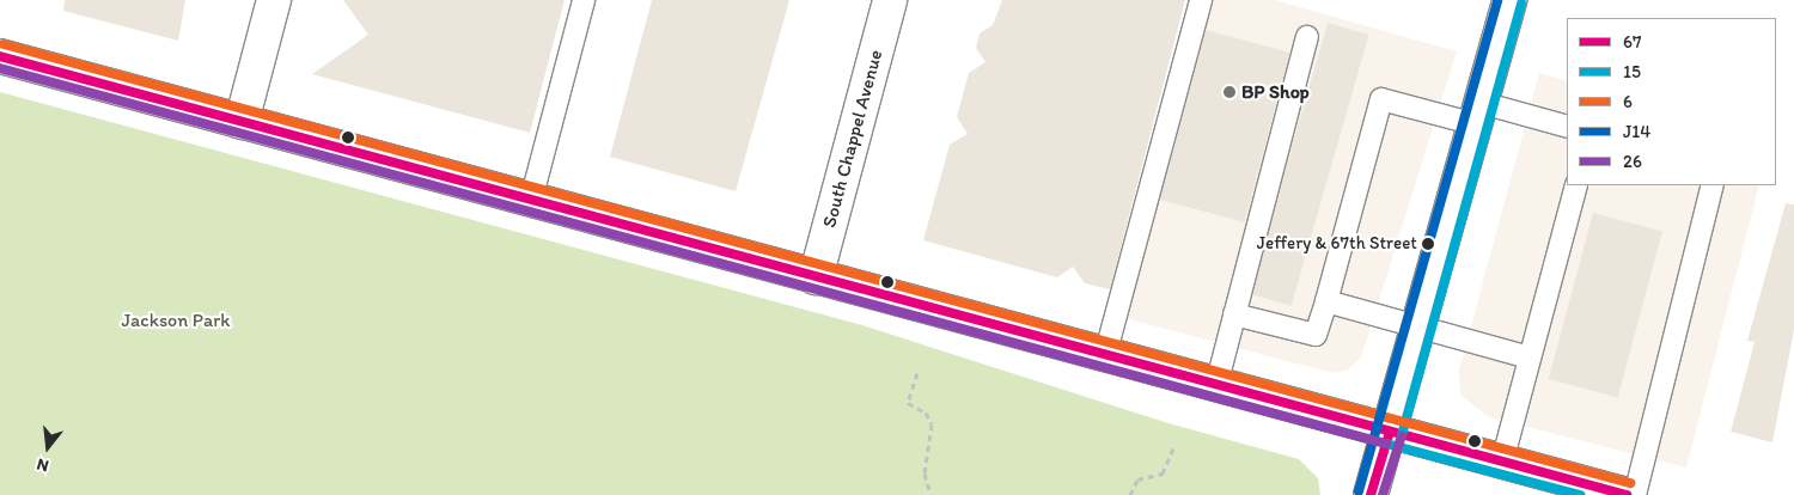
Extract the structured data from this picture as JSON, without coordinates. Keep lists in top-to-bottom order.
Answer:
{
  "streets": {
    "street": ["South Chappel Avenue"]
  },
  "parks": ["Jackson Park"],
  "places": ["BP Shop", "Jeffery & 67th Street"],
  "lines": [
    "transit line J14",
    "transit line 15",
    "transit line 6",
    "transit line 67",
    "transit line 26"
  ],
  "legend": [
    "67",
    "15",
    "6",
    "J14",
    "26"
  ],
  "north": "bottom"
}
